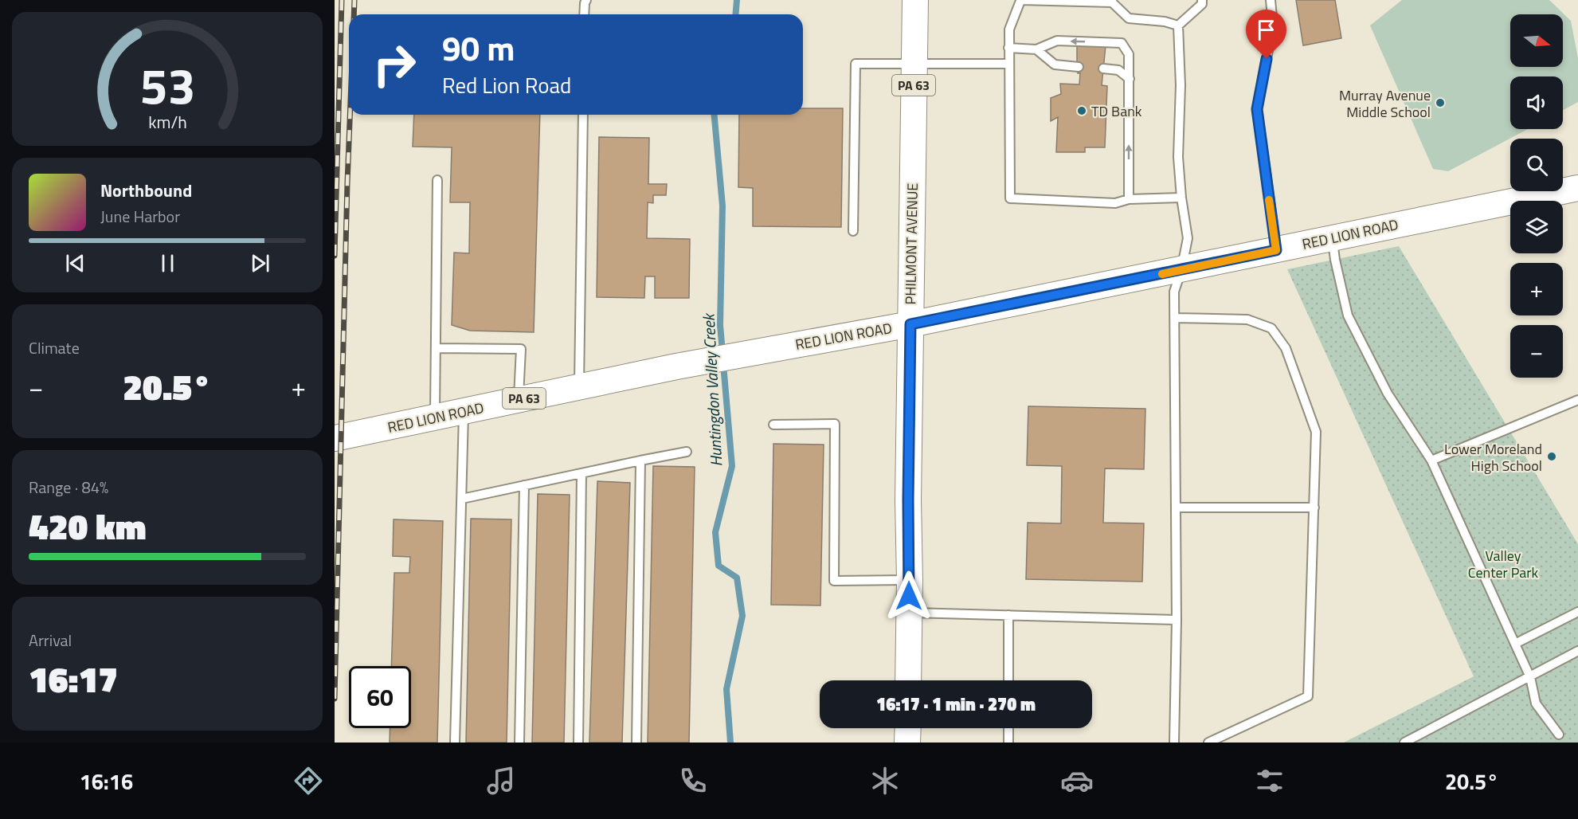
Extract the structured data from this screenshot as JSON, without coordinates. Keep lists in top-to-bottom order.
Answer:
{
  "streets": {
    "main road": ["PA 63", "RED LION ROAD", "PHILMONT AVENUE"]
  },
  "crossings": [
    ["RED LION ROAD", "PHILMONT AVENUE"]
  ],
  "water": ["Huntingdon Valley Creek"],
  "parks": ["Valley Center Park"],
  "places": ["Murray Avenue Middle School", "TD Bank", "Lower Moreland High School"],
  "north": "right",
  "page": {
    "map_buttons": ["+", "−"],
    "turn": ["90 m", "Red Lion Road"],
    "song": ["Northbound", "June Harbor"],
    "tile": [
      "Climate",
      ["Range · 84%", "420 km"],
      ["Arrival", "16:17"]
    ],
    "heat": ["−", "20.5°", "+"],
    "limit": "60",
    "trip": "16:17 · 1 min · 270 m",
    "tabs": ["16:16", "20.5°"],
    "gauge": ["53", "km/h"]
  }
}
